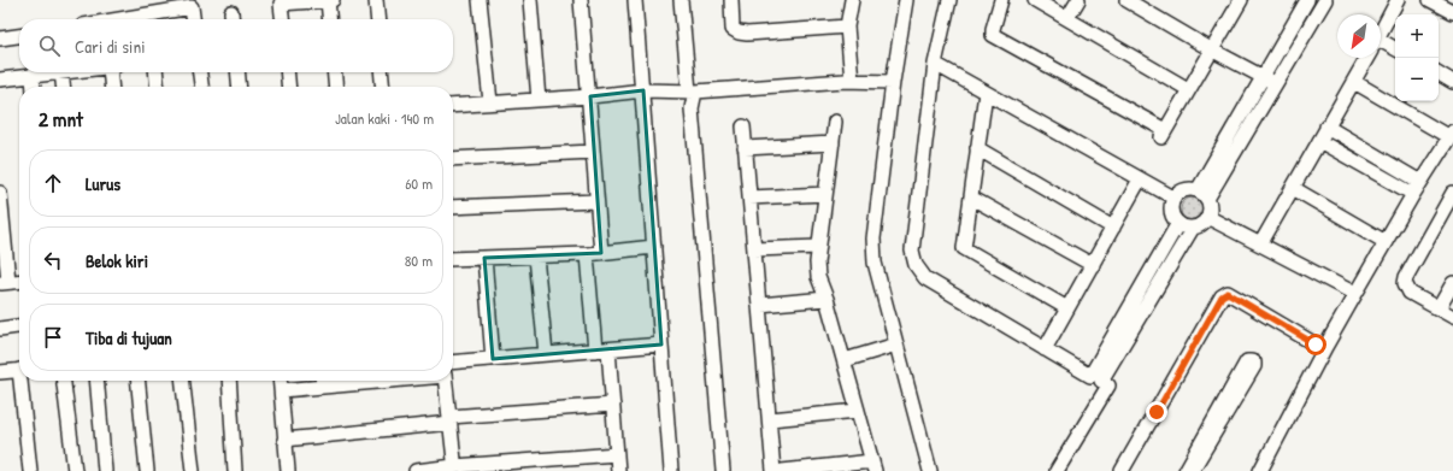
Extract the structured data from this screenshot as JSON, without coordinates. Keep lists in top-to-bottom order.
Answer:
{
  "north": "bottom left",
  "page": {
    "map_buttons": ["+", "−"],
    "search": "Cari di sini",
    "heading": ["2 mnt", "Jalan kaki · 140 m"],
    "list": [
      ["Lurus", "60 m"],
      ["Belok kiri", "80 m"],
      "Tiba di tujuan"
    ]
  }
}
